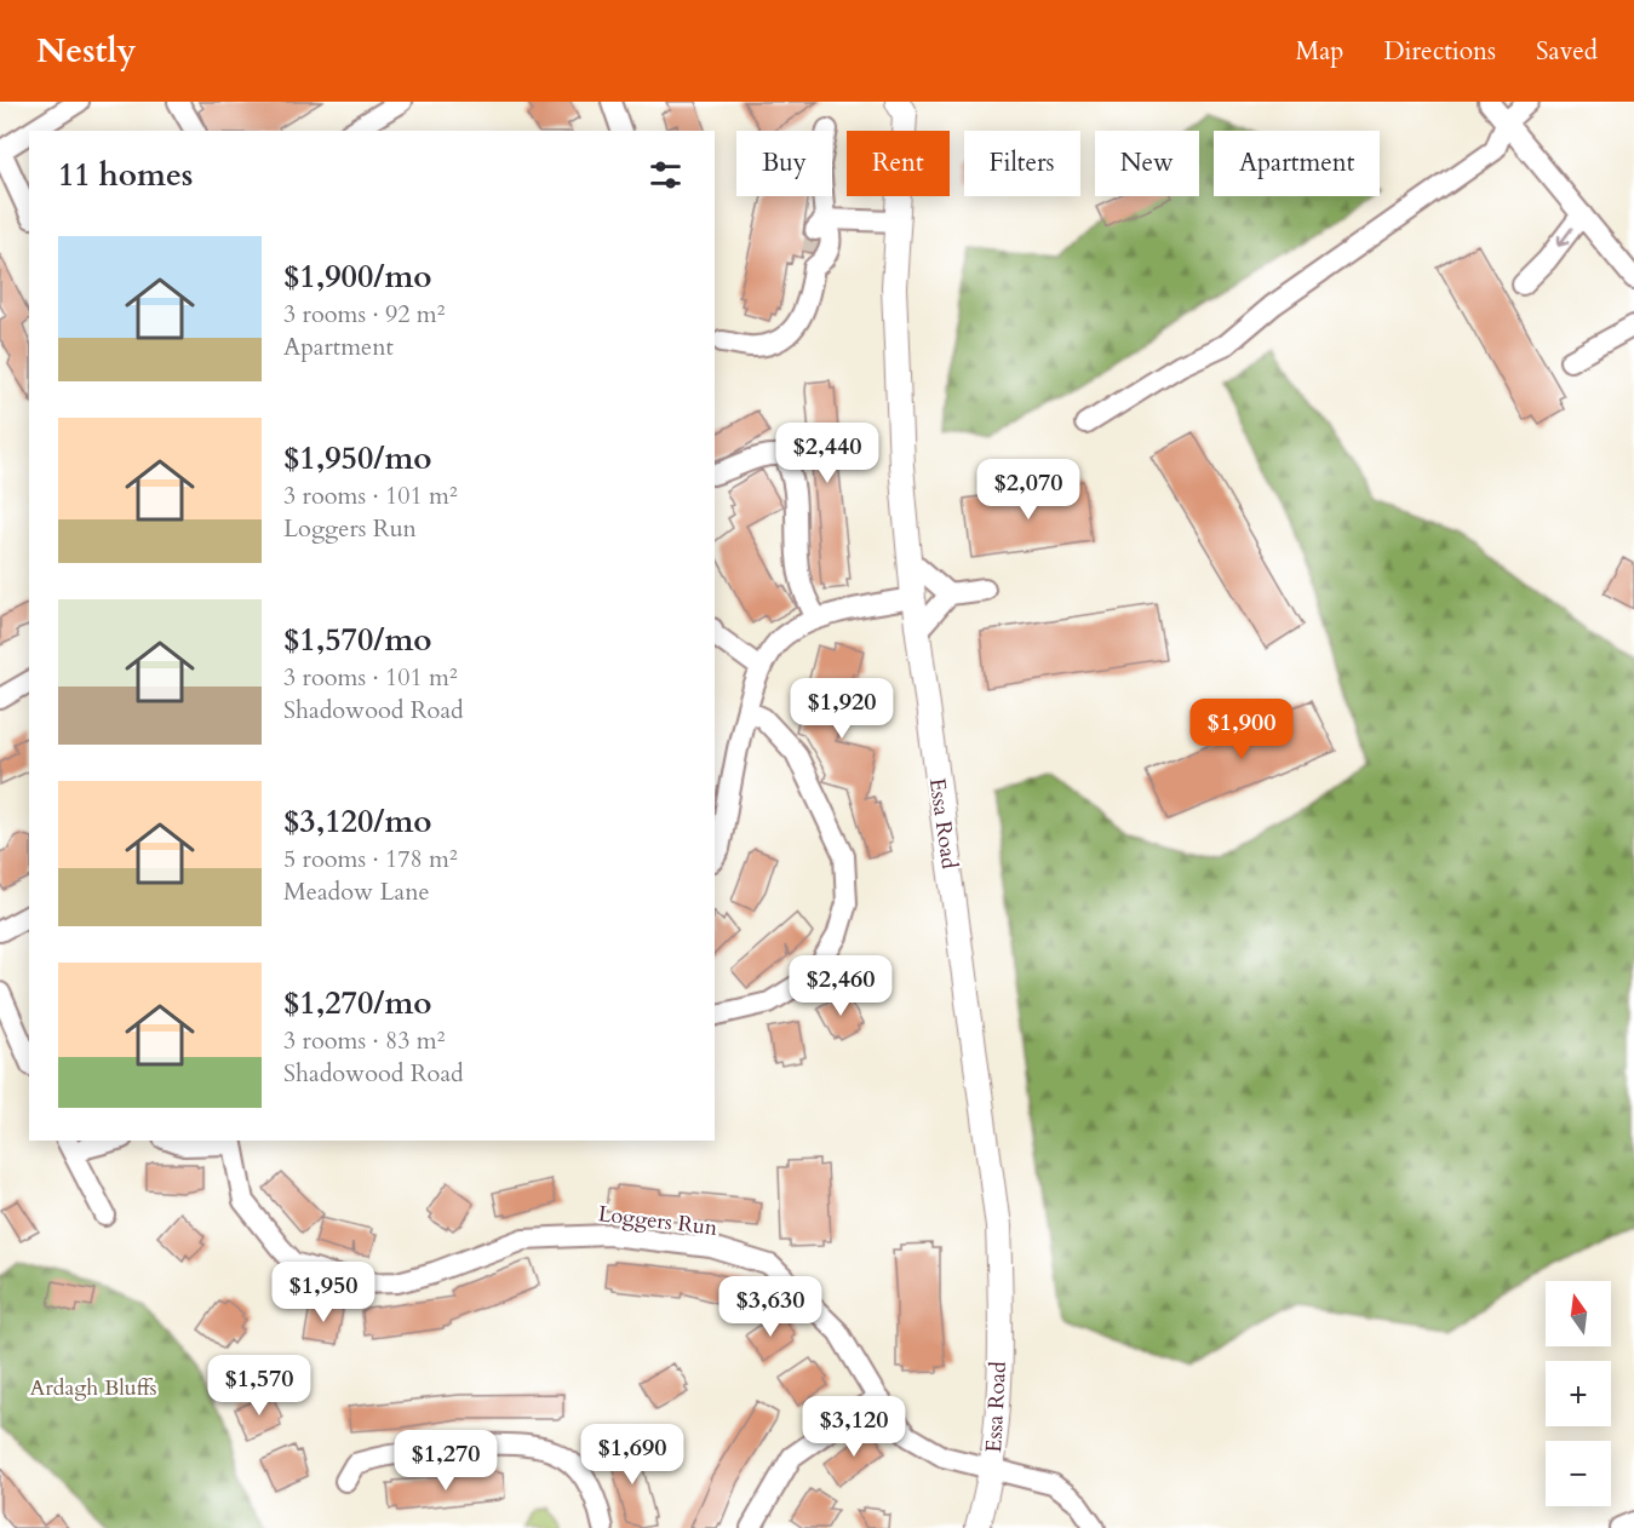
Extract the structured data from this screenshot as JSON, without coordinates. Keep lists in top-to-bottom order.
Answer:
{
  "streets": {
    "main road": ["Essa Road"],
    "street": ["Loggers Run"]
  },
  "crossings": [
    ["Essa Road", "Loggers Run"]
  ],
  "parks": ["Ardagh Bluffs"],
  "north": "top",
  "page": {
    "header": "Nestly",
    "nav": ["Map", "Directions", "Saved"],
    "chip": [
      "Buy",
      "Rent",
      "Filters",
      "New",
      "Apartment"
    ],
    "heading": "11 homes",
    "list": [
      {
        "name": "$1,900/mo",
        "note": "3 rooms · 92 m² · Apartment"
      },
      {
        "name": "$1,950/mo",
        "note": "3 rooms · 101 m² · Loggers Run"
      },
      {
        "name": "$1,570/mo",
        "note": "3 rooms · 101 m² · Shadowood Road"
      },
      {
        "name": "$3,120/mo",
        "note": "5 rooms · 178 m² · Meadow Lane"
      },
      {
        "name": "$1,270/mo",
        "note": "3 rooms · 83 m² · Shadowood Road"
      }
    ],
    "price": [
      "$2,440",
      "$2,070",
      "$1,920",
      "$1,900",
      "$2,460",
      "$1,950",
      "$3,630",
      "$1,570",
      "$3,120",
      "$1,690",
      "$1,270"
    ],
    "map_buttons": ["+", "−"]
  }
}
